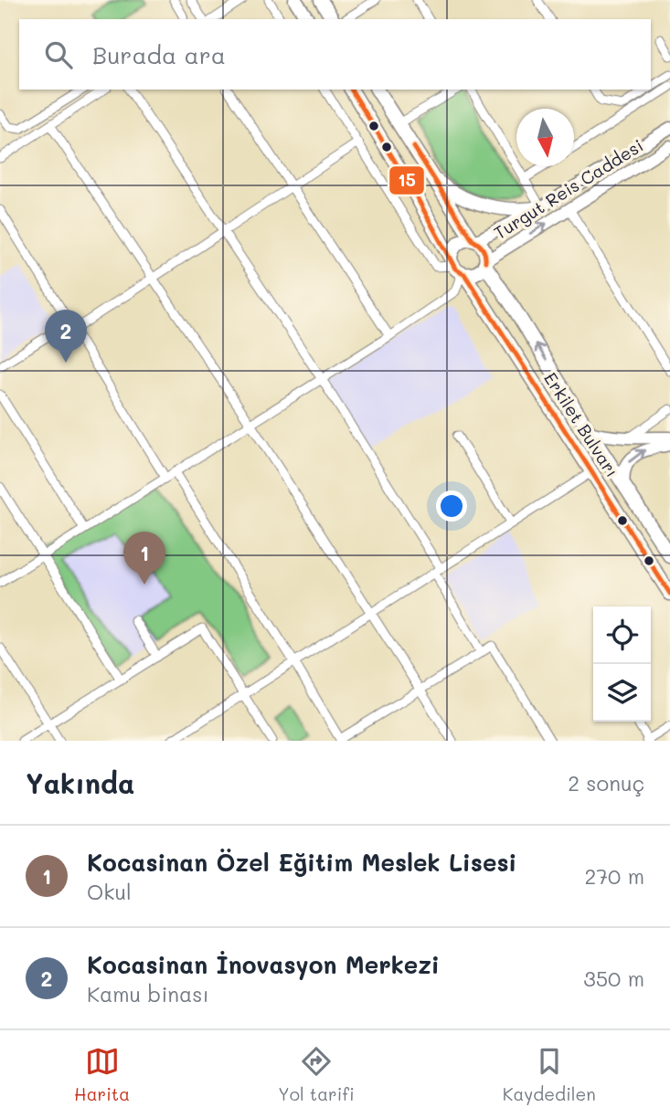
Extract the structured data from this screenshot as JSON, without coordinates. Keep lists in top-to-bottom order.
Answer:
{
  "streets": {
    "main road": ["Erkilet Bulvarı"],
    "street": ["Turgut Reis Caddesi"]
  },
  "crossings": [
    ["Turgut Reis Caddesi", "Erkilet Bulvarı"]
  ],
  "lines": ["transit line 15"],
  "north": "bottom",
  "page": {
    "search": "Burada ara",
    "pins": ["2", "1"],
    "heading": ["Yakında", "2 sonuç"],
    "list": [
      {
        "mark": "1",
        "name": "Kocasinan Özel Eğitim Meslek Lisesi",
        "note": "Okul",
        "value": "270 m"
      },
      {
        "mark": "2",
        "name": "Kocasinan İnovasyon Merkezi",
        "note": "Kamu binası",
        "value": "350 m"
      }
    ],
    "nav": ["Harita", "Yol tarifi", "Kaydedilen"]
  }
}
